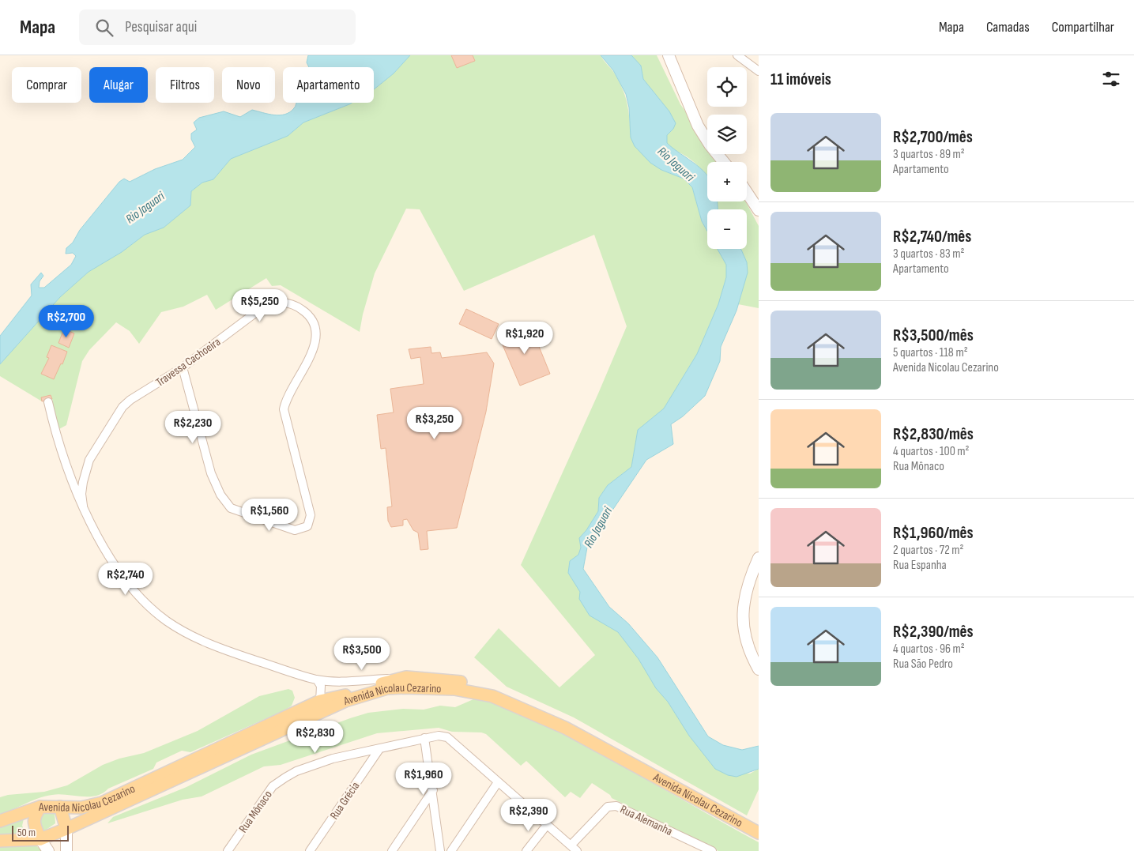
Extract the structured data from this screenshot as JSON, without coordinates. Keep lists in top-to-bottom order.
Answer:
{
  "streets": {
    "main road": ["Avenida Nicolau Cezarino"],
    "street": [
      "Travessa Cachoeira",
      "Rua Grécia",
      "Rua Mônaco",
      "Rua Alemanha"
    ]
  },
  "crossings": [
    ["Rua Grécia", "Rua Mônaco"]
  ],
  "water": ["Rio Jaguari"],
  "scale_bar": "50 m",
  "page": {
    "header": "Mapa",
    "search": "Pesquisar aqui",
    "nav": ["Mapa", "Camadas", "Compartilhar"],
    "heading": "11 imóveis",
    "map_buttons": ["+", "−"],
    "chip": [
      "Comprar",
      "Alugar",
      "Filtros",
      "Novo",
      "Apartamento"
    ],
    "list": [
      {
        "name": "R$2,700/mês",
        "note": "3 quartos · 89 m² · Apartamento"
      },
      {
        "name": "R$2,740/mês",
        "note": "3 quartos · 83 m² · Apartamento"
      },
      {
        "name": "R$3,500/mês",
        "note": "5 quartos · 118 m² · Avenida Nicolau Cezarino"
      },
      {
        "name": "R$2,830/mês",
        "note": "4 quartos · 100 m² · Rua Mônaco"
      },
      {
        "name": "R$1,960/mês",
        "note": "2 quartos · 72 m² · Rua Espanha"
      },
      {
        "name": "R$2,390/mês",
        "note": "4 quartos · 96 m² · Rua São Pedro"
      }
    ],
    "price": [
      "R$5,250",
      "R$2,700",
      "R$1,920",
      "R$3,250",
      "R$2,230",
      "R$1,560",
      "R$2,740",
      "R$3,500",
      "R$2,830",
      "R$1,960",
      "R$2,390"
    ],
    "scale": "50 m"
  }
}
